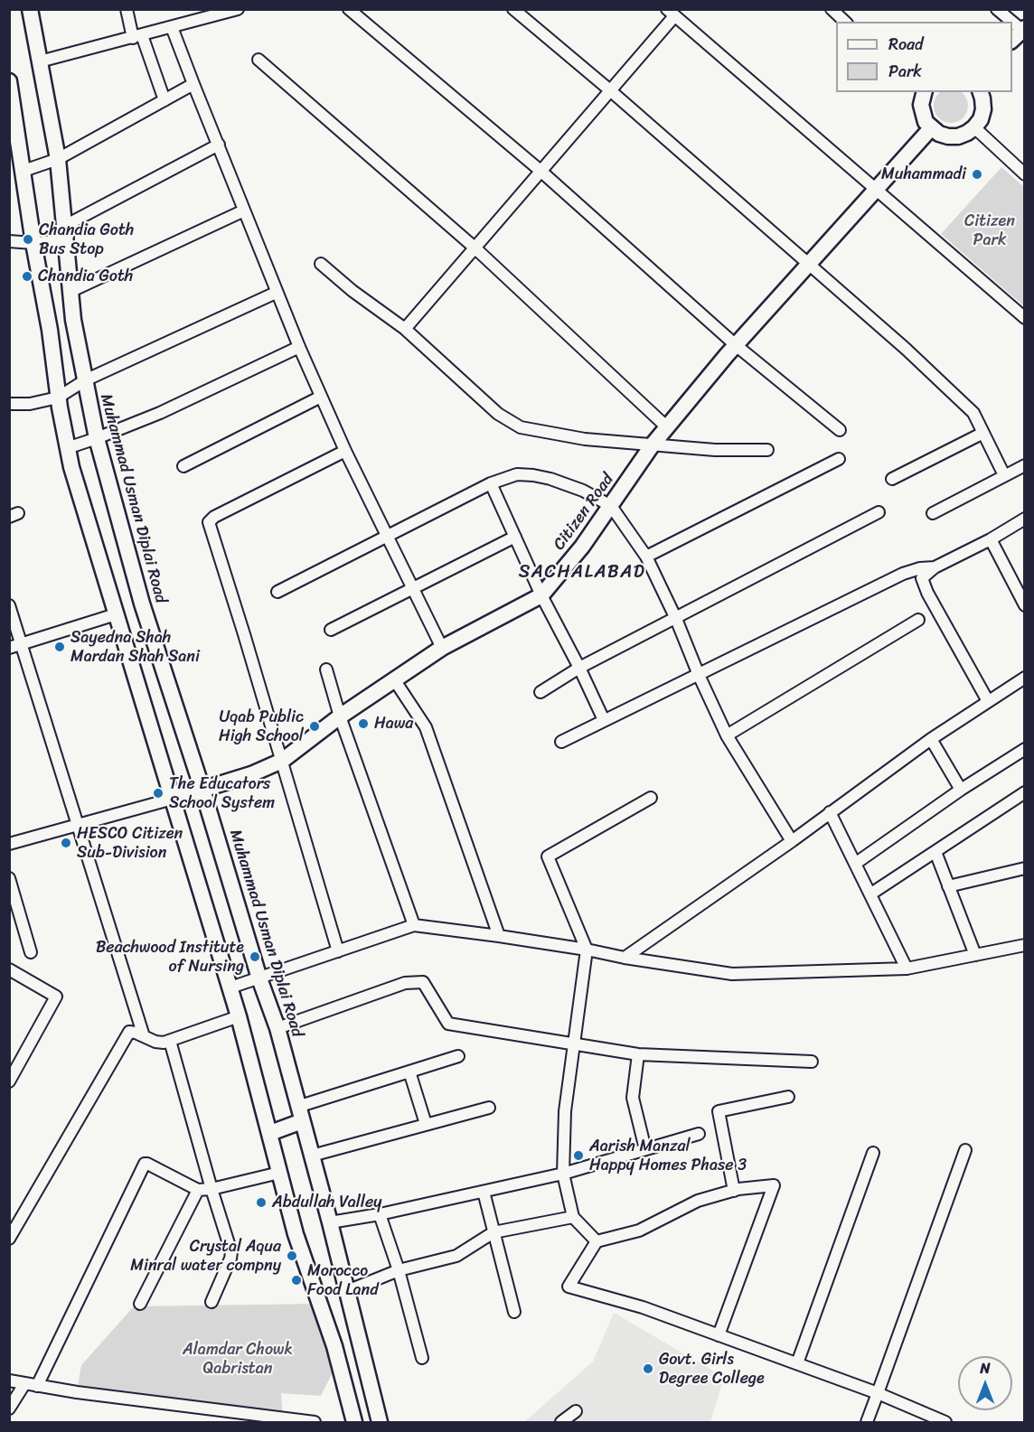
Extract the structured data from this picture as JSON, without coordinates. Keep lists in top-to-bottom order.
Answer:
{
  "streets": {
    "street": ["Muhammad Usman Diplai Road", "Citizen Road"]
  },
  "crossings": [
    ["Muhammad Usman Diplai Road", "Citizen Road"]
  ],
  "districts": ["SACHALABAD"],
  "parks": ["Citizen Park", "Alamdar Chowk Qabristan"],
  "places": [
    "Muhammadi",
    "Chandia Goth Bus Stop",
    "Chandia Goth",
    "Sayedna Shah Mardan Shah Sani",
    "Hawa",
    "Uqab Public High School",
    "The Educators School System",
    "HESCO Citizen Sub-Division",
    "Beachwood Institute of Nursing",
    "Aarish Manzal Happy Homes Phase 3",
    "Abdullah Valley",
    "Crystal Aqua Minral water compny",
    "Morocco Food Land",
    "Govt. Girls Degree College"
  ],
  "legend": ["Road", "Park"],
  "north": "top"
}
